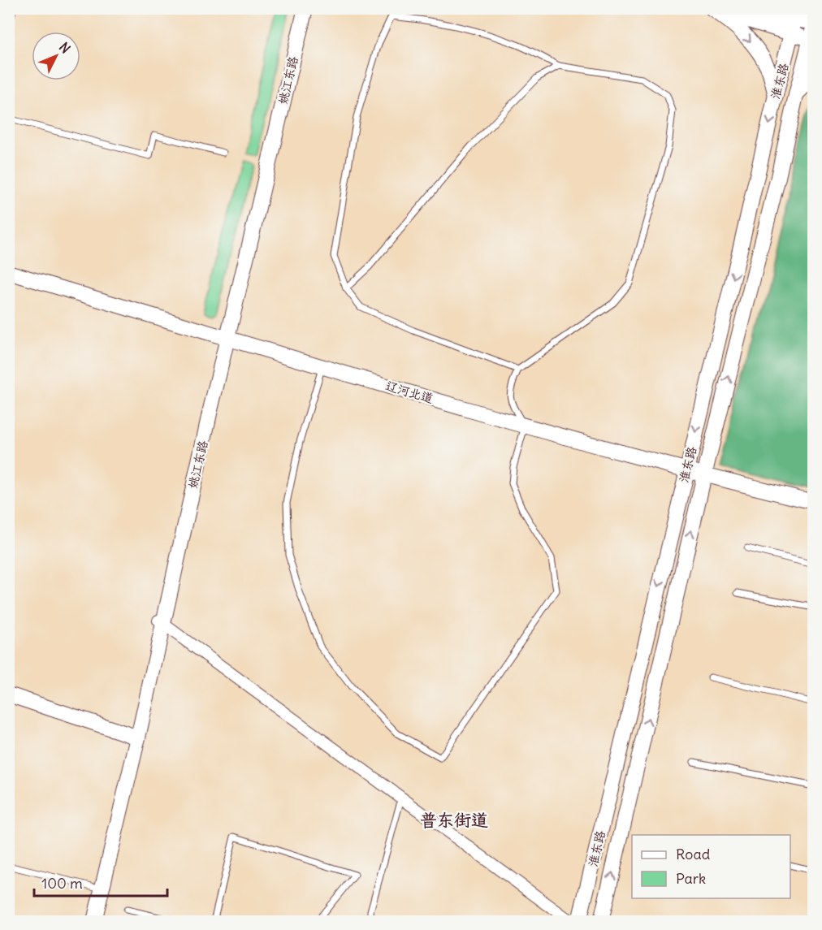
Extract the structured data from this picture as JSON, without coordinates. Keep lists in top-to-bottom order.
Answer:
{
  "streets": {
    "street": ["姚江东路", "淮东路", "辽河北道"]
  },
  "crossings": [
    ["姚江东路", "辽河北道"],
    ["淮东路", "辽河北道"]
  ],
  "districts": ["普东街道"],
  "legend": ["Road", "Park"],
  "scale_bar": "100 m",
  "north": "top right"
}
